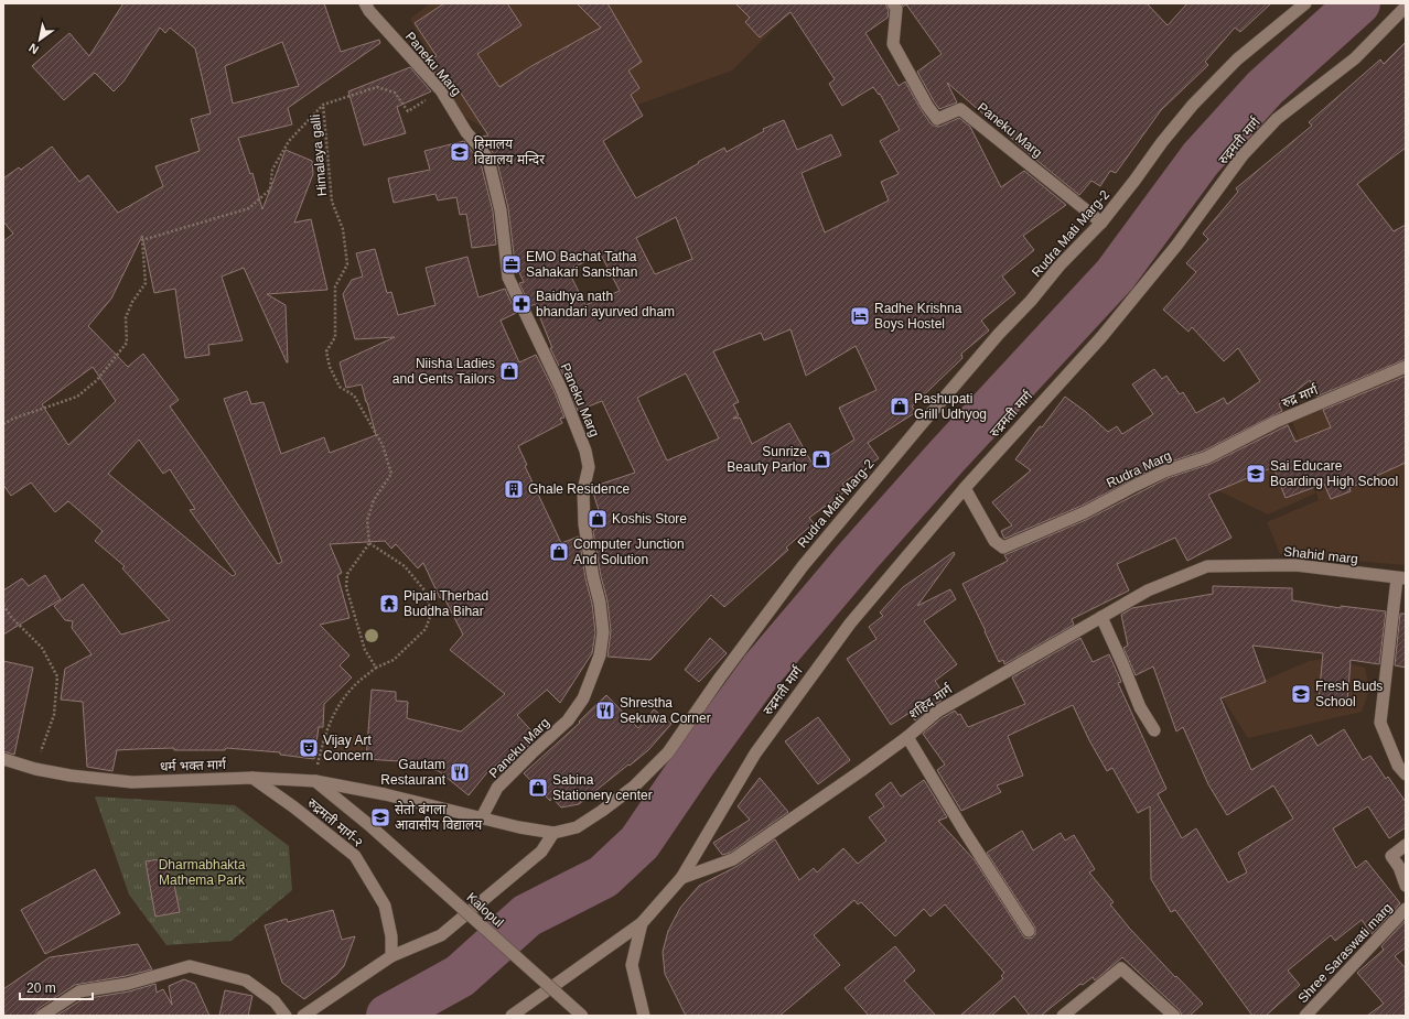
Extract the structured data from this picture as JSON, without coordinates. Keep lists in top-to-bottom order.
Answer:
{
  "streets": {
    "street": [
      "Paneku Marg",
      "रुद्रमती मार्ग",
      "Rudra Mati Marg-2",
      "रुद्र मार्ग",
      "Rudra Marg",
      "Shahid marg",
      "शहिद मार्ग",
      "धर्म भक्त मार्ग",
      "रुद्रमती मार्ग-२",
      "Kalopul",
      "Shree Saraswati marg"
    ],
    "path": ["Himalaya galli"]
  },
  "crossings": [
    ["Paneku Marg", "Himalaya galli"],
    ["Paneku Marg", "Rudra Mati Marg-2"],
    ["रुद्रमती मार्ग", "Rudra Marg"],
    ["रुद्रमती मार्ग", "शहिद मार्ग"],
    ["Rudra Mati Marg-2", "धर्म भक्त मार्ग"],
    ["Rudra Mati Marg-2", "Kalopul"],
    ["रुद्र मार्ग", "Rudra Marg"],
    ["Shahid marg", "शहिद मार्ग"],
    ["धर्म भक्त मार्ग", "रुद्रमती मार्ग-२"],
    ["धर्म भक्त मार्ग", "Kalopul"]
  ],
  "parks": ["Dharmabhakta Mathema Park"],
  "places": {
    "school or university": [
      "हिमालय विद्यालय मन्दिर",
      "Sai Educare Boarding High School",
      "Fresh Buds School",
      "सेतो बंगला आवासीय विद्यालय"
    ],
    "office": ["EMO Bachat Tatha Sahakari Sansthan"],
    "pharmacy": ["Baidhya nath bhandari ayurved dham"],
    "hotel": ["Radhe Krishna Boys Hostel"],
    "shop": [
      "Niisha Ladies and Gents Tailors",
      "Pashupati Grill Udhyog",
      "Sunrize Beauty Parlor",
      "Koshis Store",
      "Computer Junction And Solution",
      "Sabina Stationery center"
    ],
    "building": ["Ghale Residence"],
    "temple": ["Pipali Therbad Buddha Bihar"],
    "restaurant": ["Shrestha Sekuwa Corner", "Gautam Restaurant"],
    "theatre": ["Vijay Art Concern"]
  },
  "scale_bar": "20 m",
  "north": "bottom left"
}
